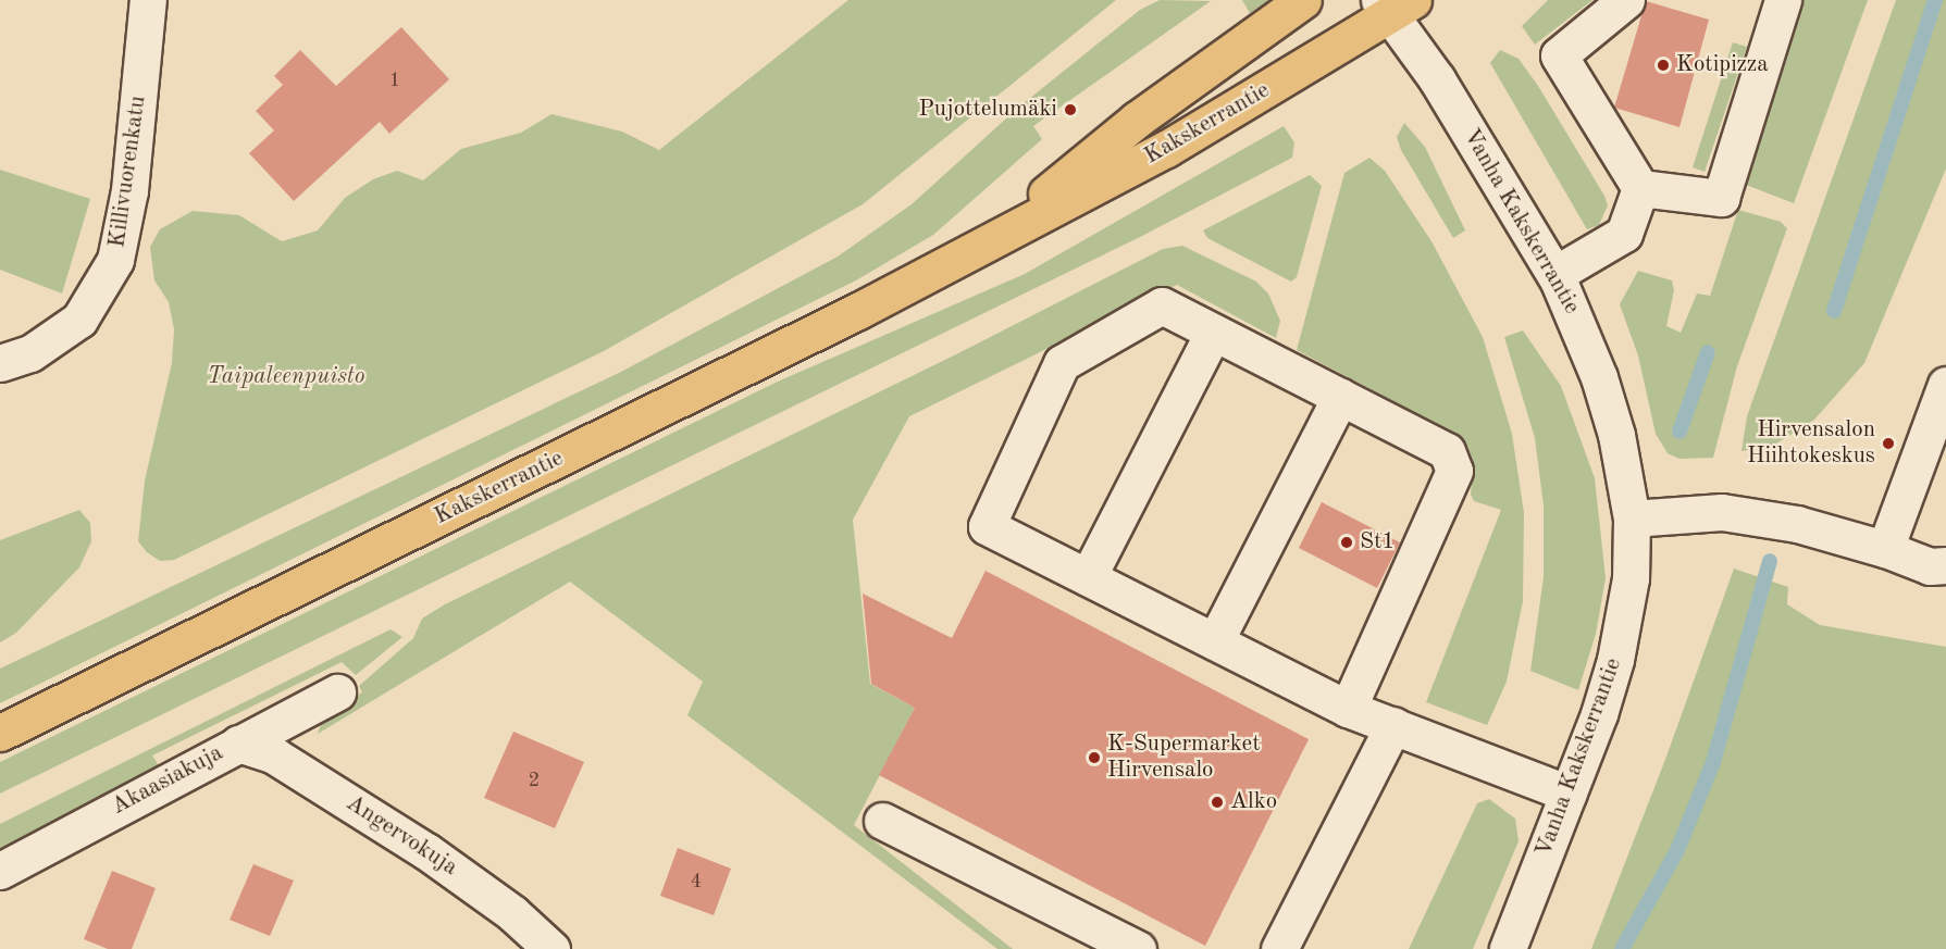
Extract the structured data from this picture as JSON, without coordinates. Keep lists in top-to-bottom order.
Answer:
{
  "streets": {
    "main road": ["Kakskerrantie"],
    "street": [
      "Killivuorenkatu",
      "Vanha Kakskerrantie",
      "Akaasiakuja",
      "Angervokuja"
    ]
  },
  "crossings": [
    ["Kakskerrantie", "Vanha Kakskerrantie"],
    ["Akaasiakuja", "Angervokuja"]
  ],
  "parks": ["Taipaleenpuisto"],
  "places": [
    "Kotipizza",
    "Pujottelumäki",
    "Hirvensalon Hiihtokeskus",
    "St1",
    "K-Supermarket Hirvensalo",
    "Alko"
  ],
  "house_numbers": ["1", "2", "4"]
}
